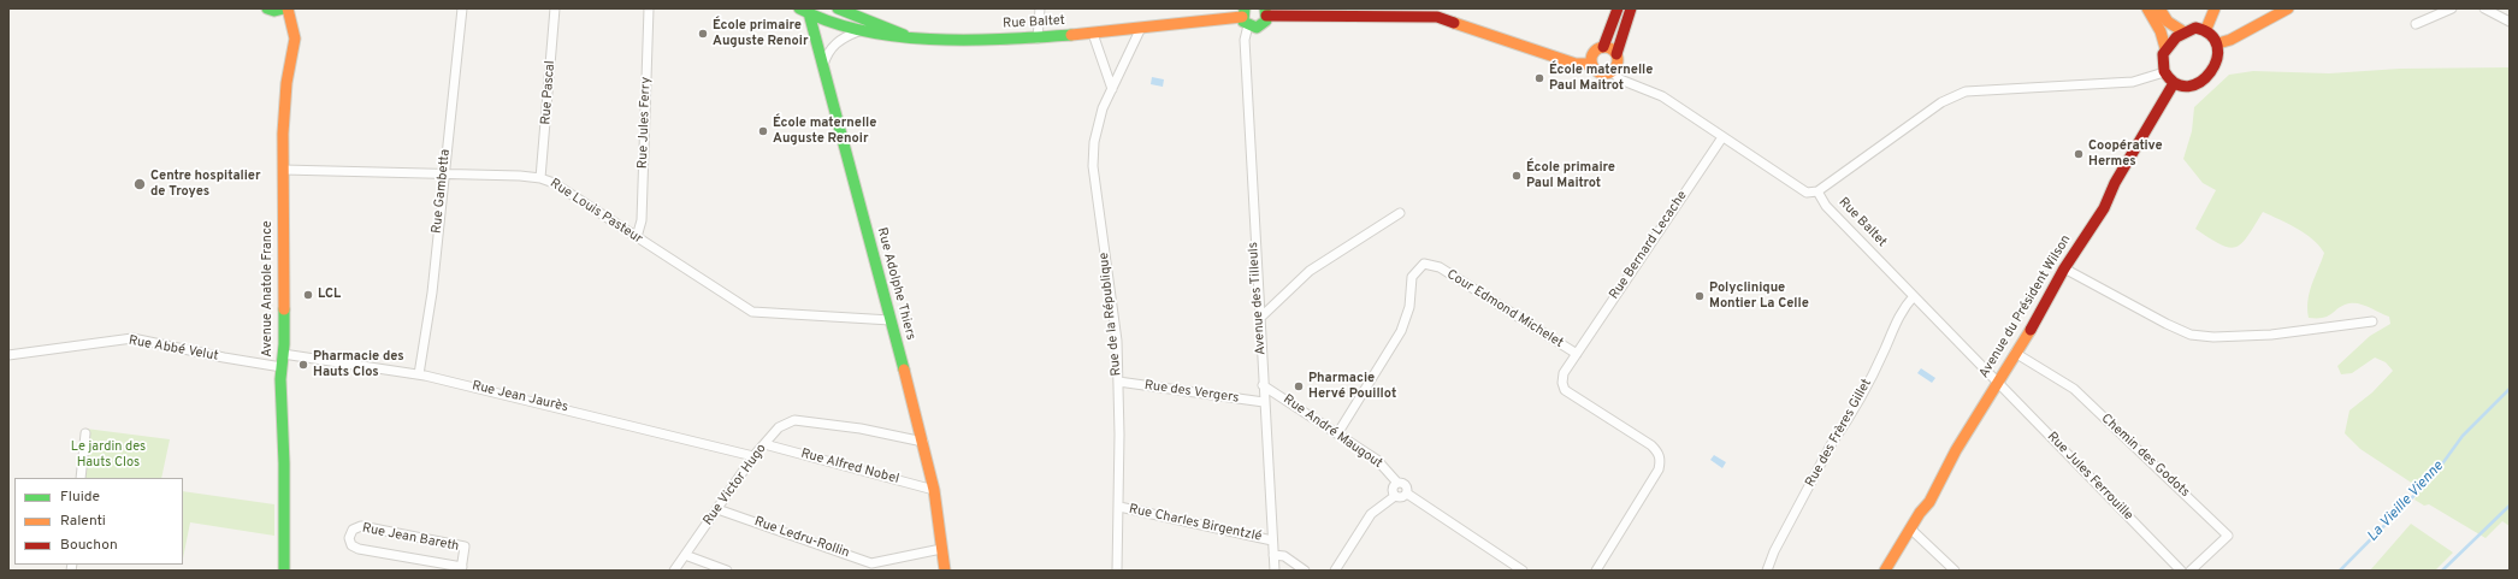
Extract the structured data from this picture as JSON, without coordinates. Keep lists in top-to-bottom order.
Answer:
{
  "streets": {
    "street": [
      "Rue Baltet",
      "Rue Pascal",
      "Rue Jules Ferry",
      "Rue Gambetta",
      "Rue Louis Pasteur",
      "Rue Bernard Lecache",
      "Rue Adolphe Thiers",
      "Avenue Anatole France",
      "Avenue des Tilleuls",
      "Avenue du Président Wilson",
      "Cour Edmond Michelet",
      "Rue de la République",
      "Rue Abbé Velut",
      "Rue des Vergers",
      "Rue Jean Jaurès",
      "Rue André Maugout",
      "Rue des Frères Gillet",
      "Chemin des Godots",
      "Rue Alfred Nobel",
      "Rue Jules Ferrouille",
      "Rue Victor Hugo",
      "Rue Charles Birgentzlé",
      "Rue Jean Bareth",
      "Rue Ledru-Rollin"
    ]
  },
  "crossings": [
    ["Rue Baltet", "Rue Adolphe Thiers"],
    ["Rue Baltet", "Avenue des Tilleuls"],
    ["Rue Baltet", "Avenue du Président Wilson"],
    ["Rue Baltet", "Rue de la République"],
    ["Rue Baltet", "Rue des Frères Gillet"],
    ["Rue Baltet", "Rue Jules Ferrouille"],
    ["Rue Pascal", "Rue Louis Pasteur"],
    ["Rue Jules Ferry", "Rue Louis Pasteur"],
    ["Rue Gambetta", "Rue Louis Pasteur"],
    ["Rue Gambetta", "Rue Jean Jaurès"],
    ["Rue Louis Pasteur", "Rue Adolphe Thiers"],
    ["Rue Louis Pasteur", "Avenue Anatole France"],
    ["Rue Bernard Lecache", "Cour Edmond Michelet"],
    ["Rue Adolphe Thiers", "Rue Alfred Nobel"],
    ["Rue Adolphe Thiers", "Rue Victor Hugo"],
    ["Rue Adolphe Thiers", "Rue Ledru-Rollin"],
    ["Avenue Anatole France", "Rue Abbé Velut"],
    ["Avenue Anatole France", "Rue Jean Jaurès"],
    ["Avenue des Tilleuls", "Rue des Vergers"],
    ["Avenue des Tilleuls", "Rue André Maugout"],
    ["Avenue des Tilleuls", "Rue Charles Birgentzlé"],
    ["Avenue du Président Wilson", "Chemin des Godots"],
    ["Avenue du Président Wilson", "Rue Jules Ferrouille"],
    ["Cour Edmond Michelet", "Rue André Maugout"],
    ["Rue de la République", "Rue des Vergers"],
    ["Rue de la République", "Rue Charles Birgentzlé"],
    ["Rue Jean Jaurès", "Rue Victor Hugo"],
    ["Rue Alfred Nobel", "Rue Victor Hugo"],
    ["Rue Victor Hugo", "Rue Ledru-Rollin"]
  ],
  "water": ["La Vieille Vienne"],
  "parks": ["Le jardin des Hauts Clos"],
  "places": [
    "École primaire Auguste Renoir",
    "École maternelle Paul Maitrot",
    "École maternelle Auguste Renoir",
    "Coopérative Hermes",
    "École primaire Paul Maitrot",
    "Centre hospitalier de Troyes",
    "LCL",
    "Polyclinique Montier La Celle",
    "Pharmacie des Hauts Clos",
    "Pharmacie Hervé Pouillot"
  ],
  "legend": ["Fluide", "Ralenti", "Bouchon"]
}
